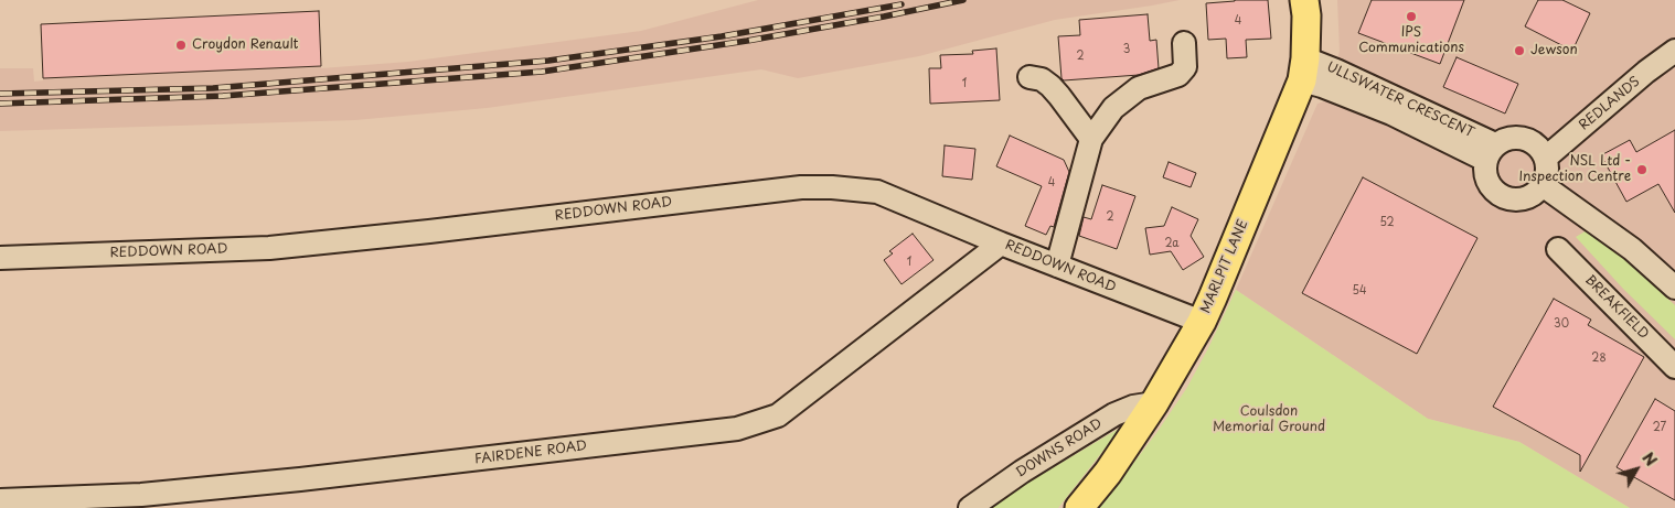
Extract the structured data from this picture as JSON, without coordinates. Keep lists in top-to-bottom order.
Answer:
{
  "streets": {
    "main road": ["MARLPIT LANE"],
    "street": [
      "ULLSWATER CRESCENT",
      "REDLANDS",
      "REDDOWN ROAD",
      "BREAKFIELD",
      "DOWNS ROAD",
      "FAIRDENE ROAD"
    ]
  },
  "crossings": [
    ["ULLSWATER CRESCENT", "REDLANDS"],
    ["ULLSWATER CRESCENT", "MARLPIT LANE"],
    ["REDDOWN ROAD", "MARLPIT LANE"],
    ["REDDOWN ROAD", "FAIRDENE ROAD"],
    ["MARLPIT LANE", "DOWNS ROAD"]
  ],
  "parks": ["Coulsdon Memorial Ground"],
  "places": [
    "IPS Communications",
    "Croydon Renault",
    "Jewson",
    "NSL Ltd - Inspection Centre"
  ],
  "house_numbers": [
    "4",
    "3",
    "2",
    "1",
    "4",
    "2",
    "52",
    "2a",
    "1",
    "54",
    "30",
    "28",
    "27"
  ],
  "north": "top right"
}
